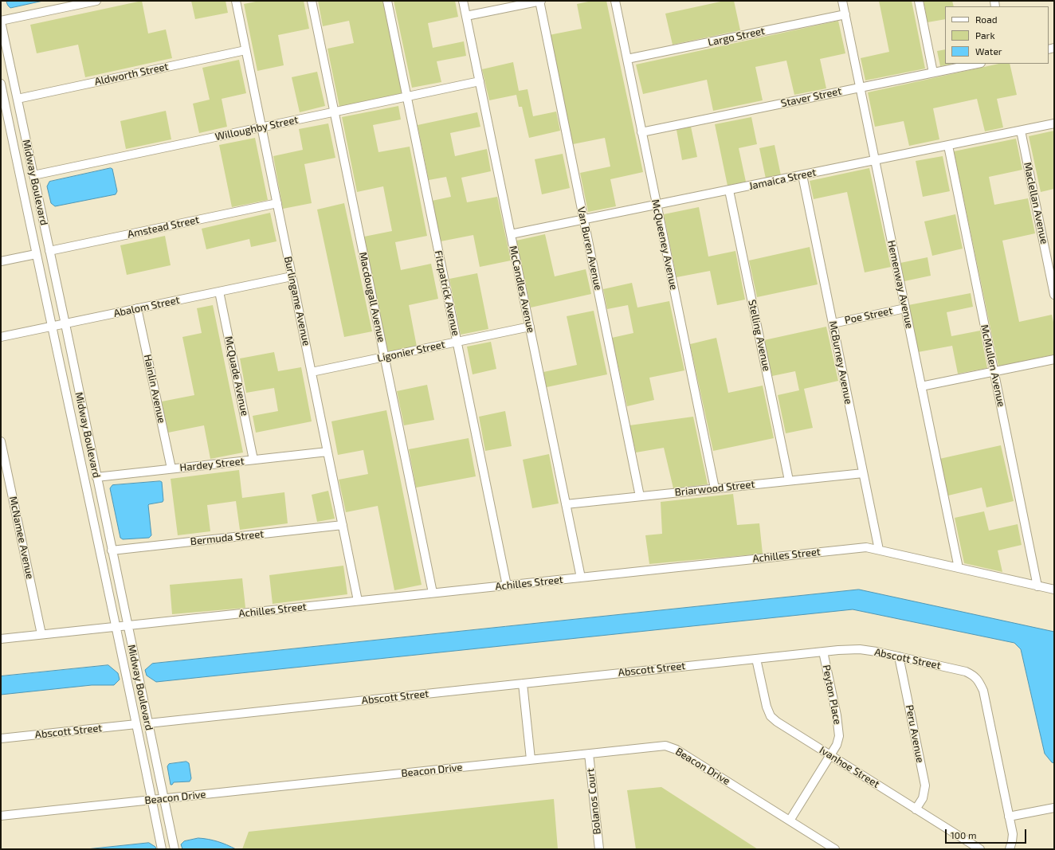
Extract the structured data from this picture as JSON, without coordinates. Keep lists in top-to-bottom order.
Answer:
{
  "streets": {
    "street": [
      "Largo Street",
      "Aldworth Street",
      "Staver Street",
      "Willoughby Street",
      "Jamaica Street",
      "Midway Boulevard",
      "Maclellan Avenue",
      "Amstead Street",
      "McQueeney Avenue",
      "Van Buren Avenue",
      "Hemenway Avenue",
      "McCandles Avenue",
      "Fitzpatrick Avenue",
      "Macdougall Avenue",
      "Burlingame Avenue",
      "Abalom Street",
      "Poe Street",
      "Stelling Avenue",
      "Ligonier Street",
      "McBurney Avenue",
      "McMullen Avenue",
      "McQuade Avenue",
      "Hainlin Avenue",
      "Hardey Street",
      "Briarwood Street",
      "McNamee Avenue",
      "Bermuda Street",
      "Achilles Street",
      "Abscott Street",
      "Peyton Place",
      "Peru Avenue",
      "Beacon Drive",
      "Ivanhoe Street",
      "Bolanos Court"
    ]
  },
  "crossings": [
    ["Largo Street", "McQueeney Avenue"],
    ["Largo Street", "Hemenway Avenue"],
    ["Aldworth Street", "Midway Boulevard"],
    ["Aldworth Street", "Burlingame Avenue"],
    ["Staver Street", "McQueeney Avenue"],
    ["Staver Street", "Hemenway Avenue"],
    ["Willoughby Street", "Midway Boulevard"],
    ["Willoughby Street", "McCandles Avenue"],
    ["Willoughby Street", "Fitzpatrick Avenue"],
    ["Willoughby Street", "Macdougall Avenue"],
    ["Willoughby Street", "Burlingame Avenue"],
    ["Jamaica Street", "Maclellan Avenue"],
    ["Jamaica Street", "McQueeney Avenue"],
    ["Jamaica Street", "Van Buren Avenue"],
    ["Jamaica Street", "Hemenway Avenue"],
    ["Jamaica Street", "McCandles Avenue"],
    ["Jamaica Street", "Stelling Avenue"],
    ["Jamaica Street", "McBurney Avenue"],
    ["Jamaica Street", "McMullen Avenue"],
    ["Midway Boulevard", "Amstead Street"],
    ["Midway Boulevard", "Abalom Street"],
    ["Midway Boulevard", "Hardey Street"],
    ["Midway Boulevard", "Bermuda Street"],
    ["Midway Boulevard", "Achilles Street"],
    ["Midway Boulevard", "Abscott Street"],
    ["Midway Boulevard", "Beacon Drive"],
    ["Amstead Street", "Burlingame Avenue"],
    ["McQueeney Avenue", "Briarwood Street"],
    ["Van Buren Avenue", "Briarwood Street"],
    ["Hemenway Avenue", "Poe Street"],
    ["Hemenway Avenue", "Achilles Street"],
    ["McCandles Avenue", "Ligonier Street"],
    ["McCandles Avenue", "Briarwood Street"],
    ["McCandles Avenue", "Achilles Street"],
    ["Fitzpatrick Avenue", "Ligonier Street"],
    ["Fitzpatrick Avenue", "Achilles Street"],
    ["Macdougall Avenue", "Ligonier Street"],
    ["Macdougall Avenue", "Achilles Street"],
    ["Burlingame Avenue", "Abalom Street"],
    ["Burlingame Avenue", "Ligonier Street"],
    ["Burlingame Avenue", "Hardey Street"],
    ["Burlingame Avenue", "Bermuda Street"],
    ["Burlingame Avenue", "Achilles Street"],
    ["Abalom Street", "McQuade Avenue"],
    ["Abalom Street", "Hainlin Avenue"],
    ["Poe Street", "McBurney Avenue"],
    ["Stelling Avenue", "Briarwood Street"],
    ["McBurney Avenue", "Briarwood Street"],
    ["McBurney Avenue", "Achilles Street"],
    ["McMullen Avenue", "Achilles Street"],
    ["McQuade Avenue", "Hardey Street"],
    ["Hainlin Avenue", "Hardey Street"],
    ["McNamee Avenue", "Achilles Street"],
    ["Abscott Street", "Peyton Place"],
    ["Abscott Street", "Peru Avenue"],
    ["Abscott Street", "Ivanhoe Street"],
    ["Peyton Place", "Beacon Drive"],
    ["Peyton Place", "Ivanhoe Street"],
    ["Peru Avenue", "Ivanhoe Street"],
    ["Beacon Drive", "Bolanos Court"]
  ],
  "legend": ["Road", "Park", "Water"],
  "scale_bar": "100 m"
}
